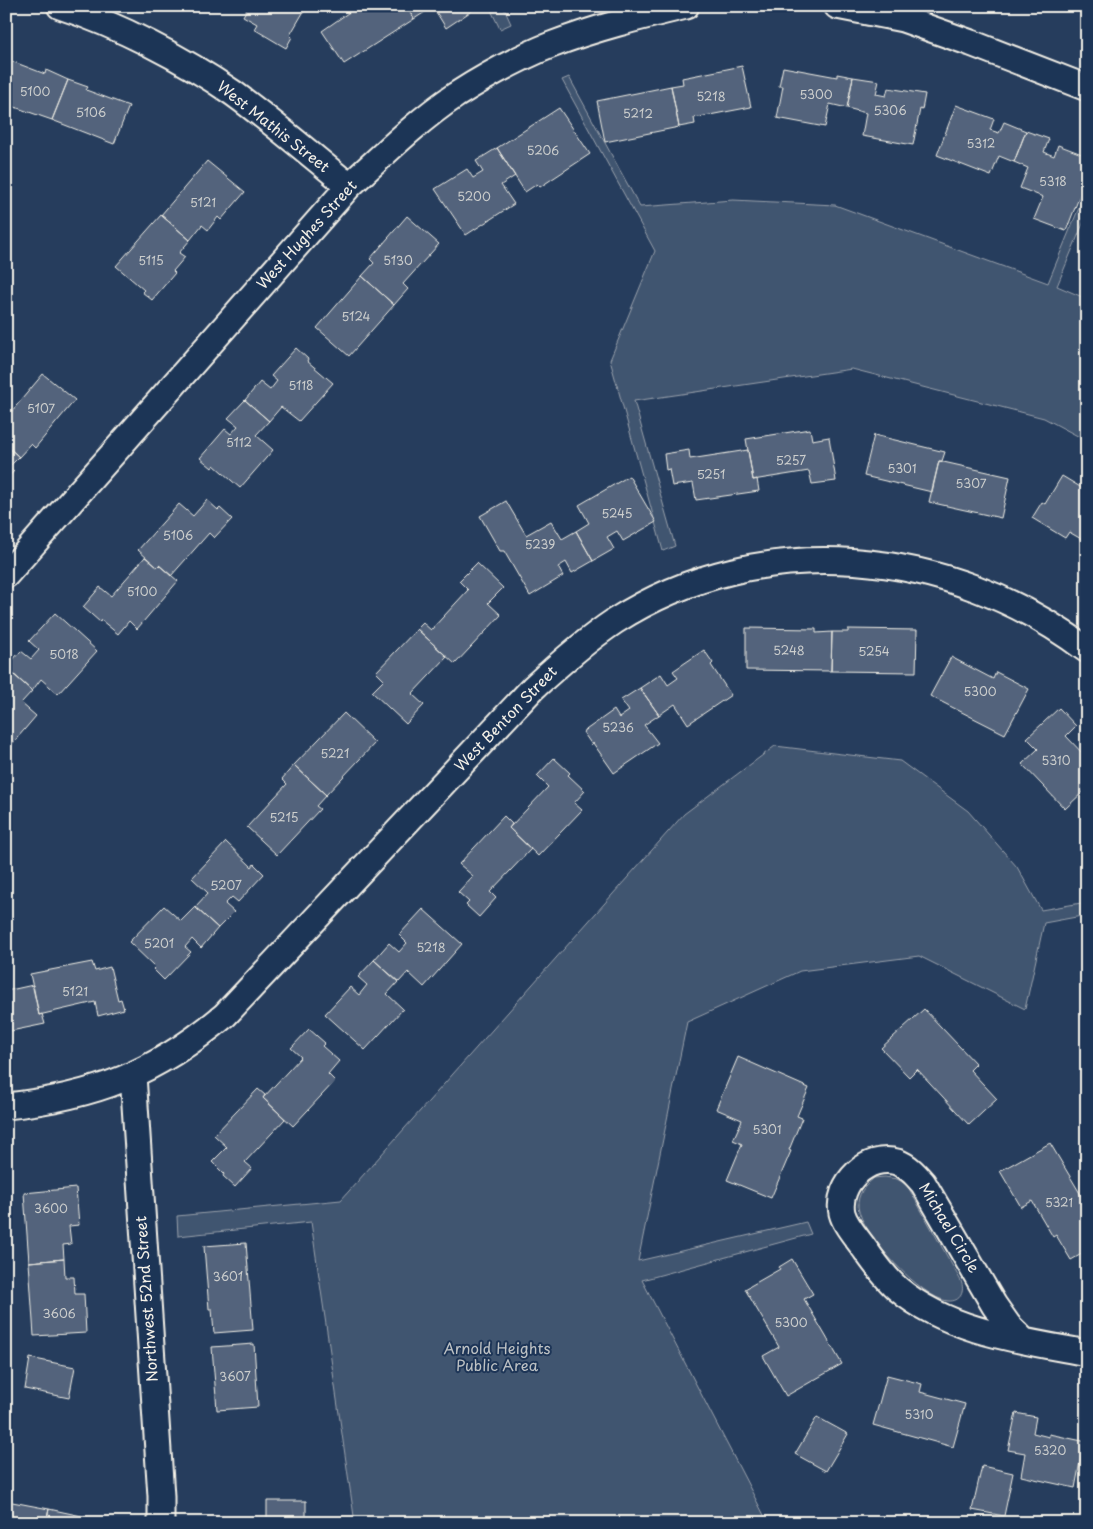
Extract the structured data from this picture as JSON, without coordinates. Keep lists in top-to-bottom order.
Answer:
{
  "streets": {
    "street": [
      "West Mathis Street",
      "West Hughes Street",
      "West Benton Street",
      "Michael Circle",
      "Northwest 52nd Street"
    ]
  },
  "crossings": [
    ["West Mathis Street", "West Hughes Street"],
    ["West Benton Street", "Northwest 52nd Street"]
  ],
  "parks": ["Arnold Heights Public Area"],
  "house_numbers": [
    "5100",
    "5300",
    "5218",
    "5306",
    "5106",
    "5212",
    "5312",
    "5206",
    "5318",
    "5200",
    "5121",
    "5115",
    "5130",
    "5124",
    "5118",
    "5107",
    "5112",
    "5257",
    "5301",
    "5251",
    "5307",
    "5245",
    "5106",
    "5239",
    "5100",
    "5248",
    "5254",
    "5018",
    "5300",
    "5236",
    "5221",
    "5310",
    "5215",
    "5207",
    "5201",
    "5218",
    "5121",
    "5301",
    "5321",
    "3600",
    "3601",
    "3606",
    "5300",
    "3607",
    "5310",
    "5320"
  ]
}
